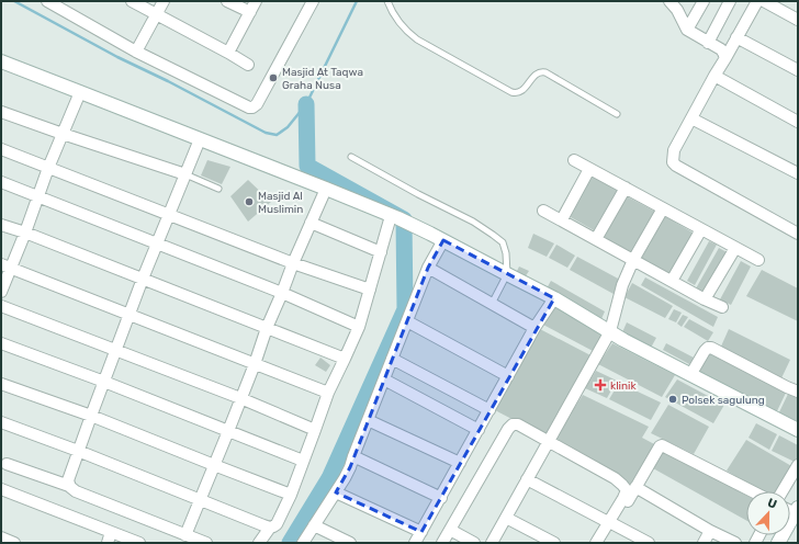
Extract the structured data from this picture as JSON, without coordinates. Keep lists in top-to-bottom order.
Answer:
{
  "places": {
    "other": ["Masjid At Taqwa Graha Nusa", "Masjid Al Muslimin", "Polsek sagulung"],
    "health": ["klinik"]
  },
  "north": "top"
}
